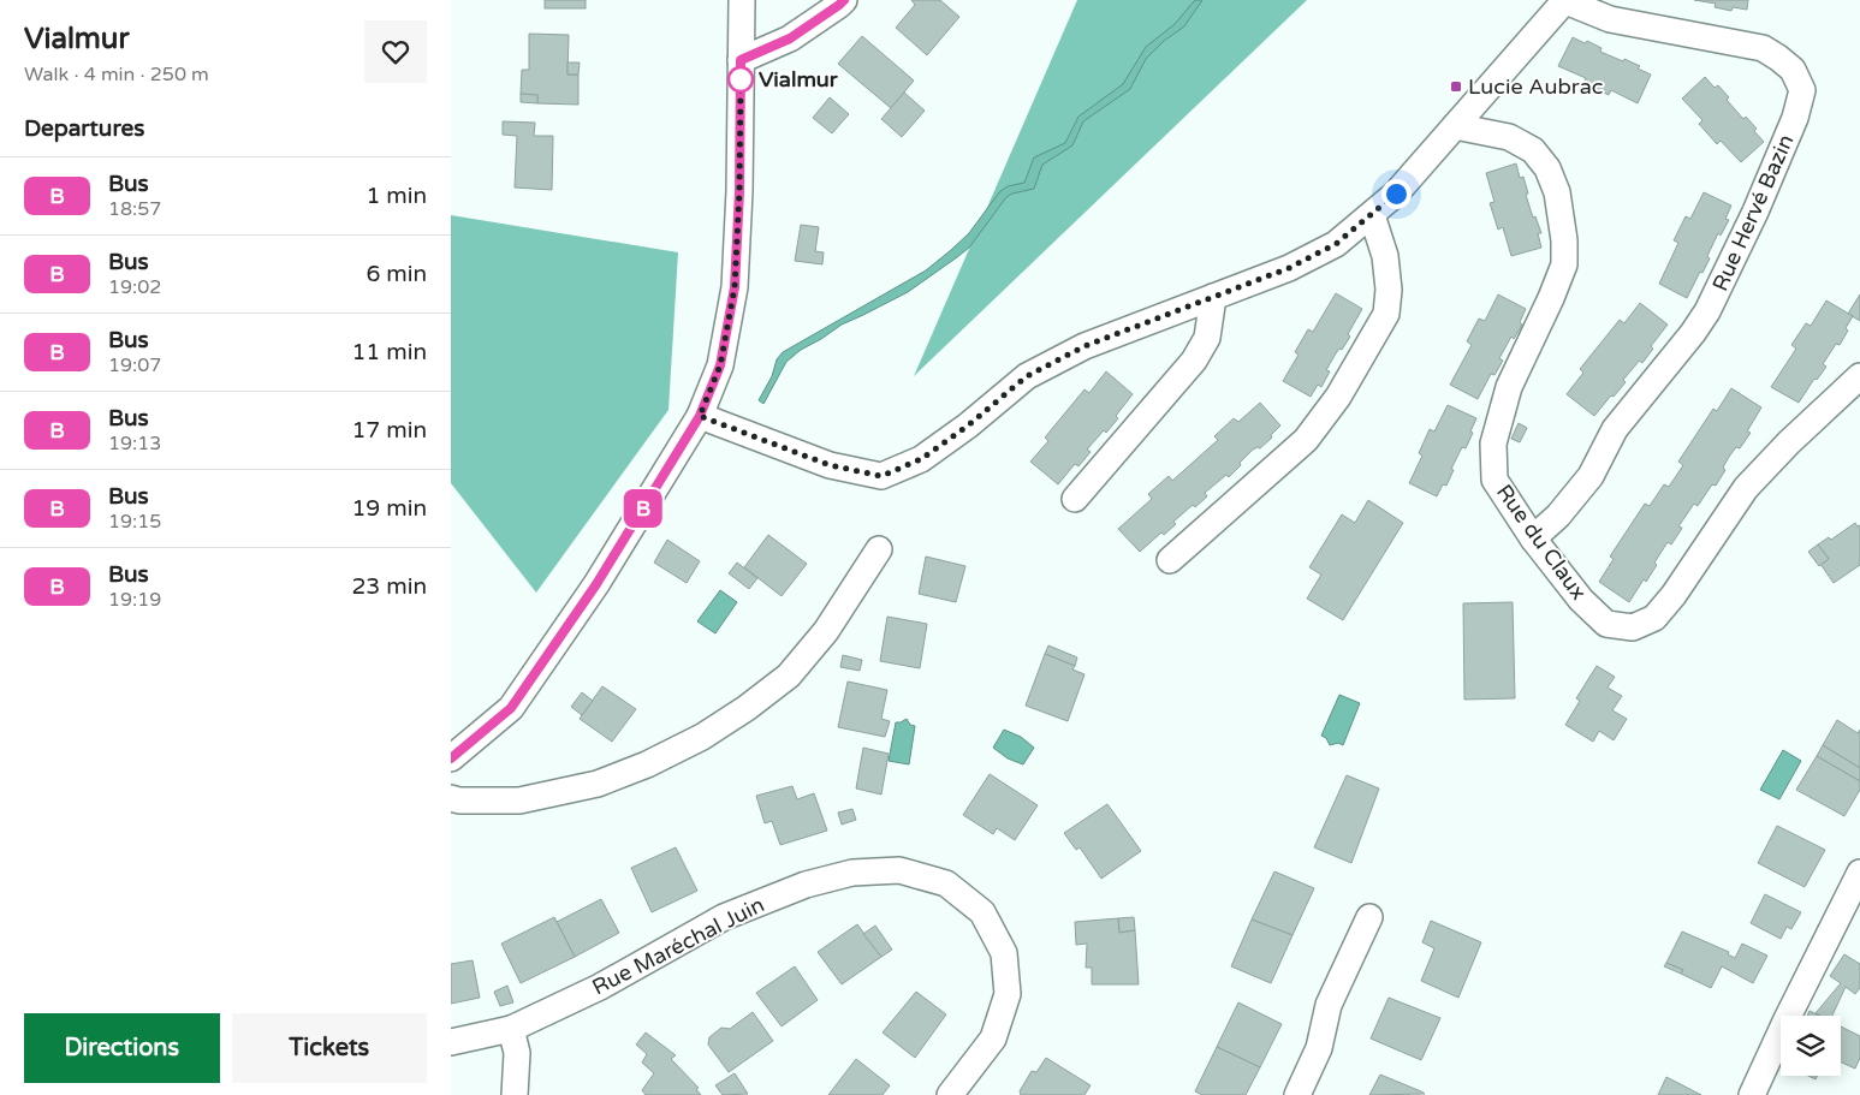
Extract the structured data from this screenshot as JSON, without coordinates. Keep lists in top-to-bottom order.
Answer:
{
  "streets": {
    "street": ["Rue Hervé Bazin", "Rue du Claux", "Rue Maréchal Juin"]
  },
  "crossings": [
    ["Rue Hervé Bazin", "Rue du Claux"]
  ],
  "places": {
    "other": ["Vialmur"],
    "transit": ["Lucie Aubrac"]
  },
  "lines": ["bus line B"],
  "page": {
    "heading": [
      ["Vialmur", "Walk · 4 min · 250 m"],
      "Departures"
    ],
    "on_map": "B",
    "list": [
      {
        "mark": "B",
        "name": "Bus",
        "note": "18:57",
        "value": "1 min"
      },
      {
        "mark": "B",
        "name": "Bus",
        "note": "19:02",
        "value": "6 min"
      },
      {
        "mark": "B",
        "name": "Bus",
        "note": "19:07",
        "value": "11 min"
      },
      {
        "mark": "B",
        "name": "Bus",
        "note": "19:13",
        "value": "17 min"
      },
      {
        "mark": "B",
        "name": "Bus",
        "note": "19:15",
        "value": "19 min"
      },
      {
        "mark": "B",
        "name": "Bus",
        "note": "19:19",
        "value": "23 min"
      }
    ],
    "buttons": ["Directions", "Tickets"]
  }
}
